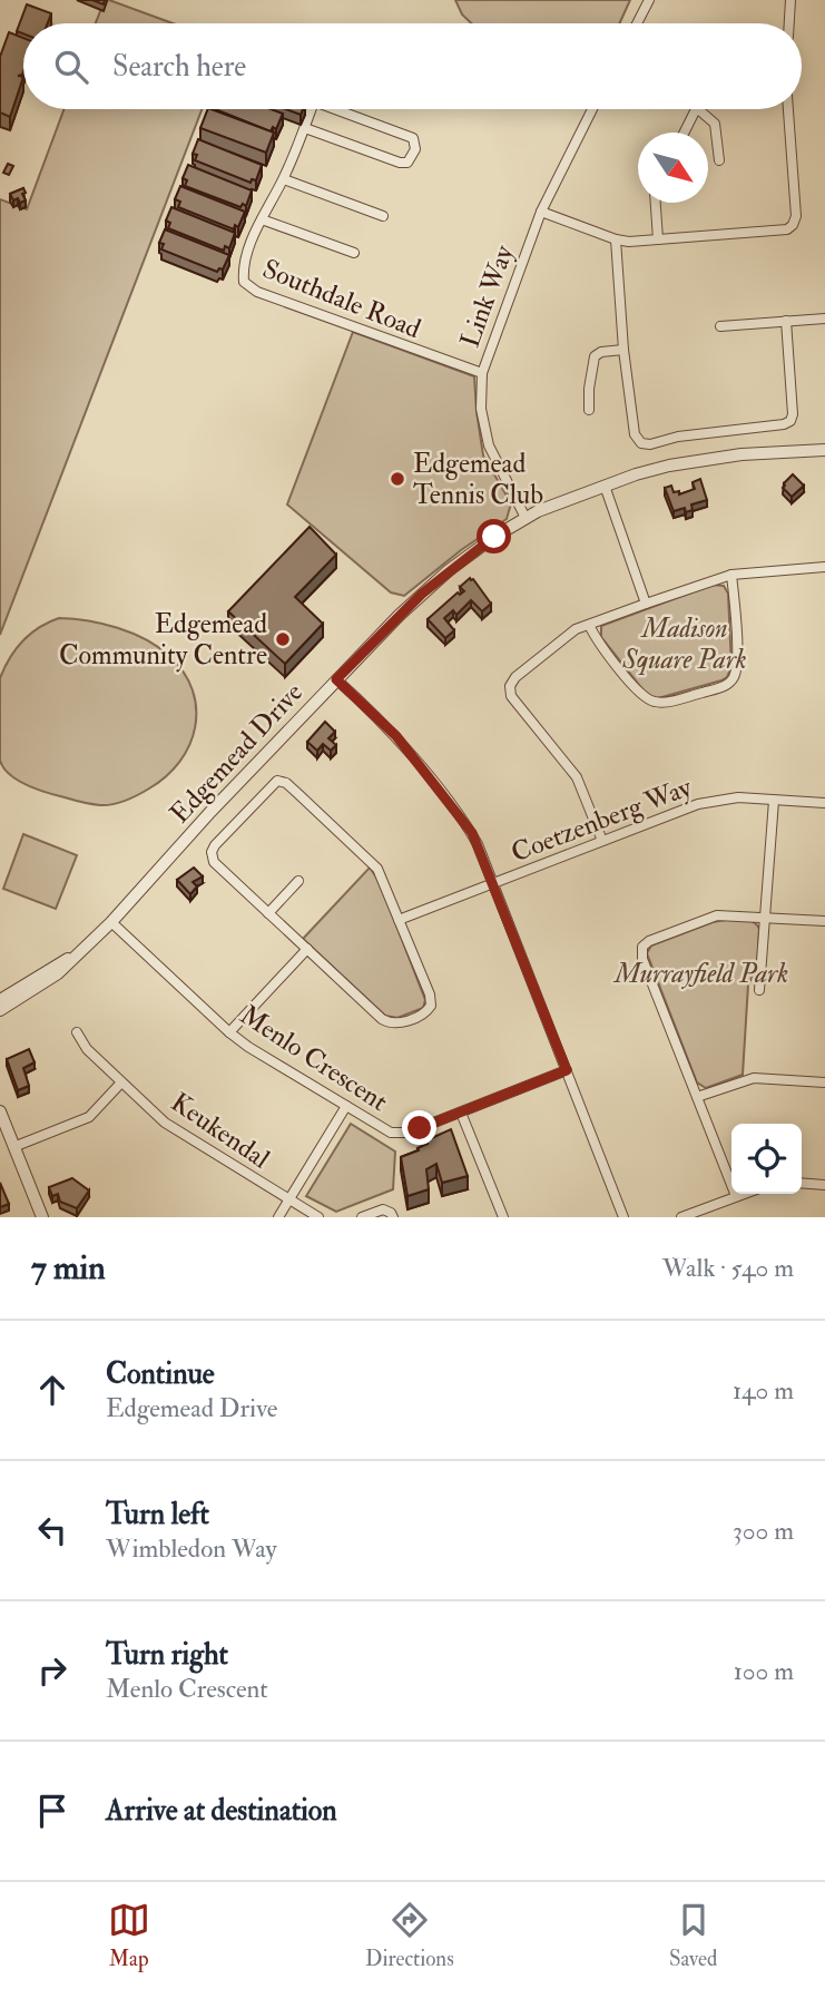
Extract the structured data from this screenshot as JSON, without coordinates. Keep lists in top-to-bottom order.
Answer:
{
  "streets": {
    "street": [
      "Link Way",
      "Southdale Road",
      "Edgemead Drive",
      "Coetzenberg Way",
      "Menlo Crescent",
      "Keukendal"
    ]
  },
  "crossings": [
    ["Link Way", "Southdale Road"],
    ["Link Way", "Edgemead Drive"],
    ["Edgemead Drive", "Menlo Crescent"]
  ],
  "parks": ["Madison Square Park", "Murrayfield Park"],
  "places": ["Edgemead Tennis Club", "Edgemead Community Centre"],
  "north": "bottom right",
  "page": {
    "search": "Search here",
    "heading": ["7 min", "Walk · 540 m"],
    "list": [
      ["Continue", "Edgemead Drive", "140 m"],
      ["Turn left", "Wimbledon Way", "300 m"],
      ["Turn right", "Menlo Crescent", "100 m"],
      "Arrive at destination"
    ],
    "nav": ["Map", "Directions", "Saved"]
  }
}
